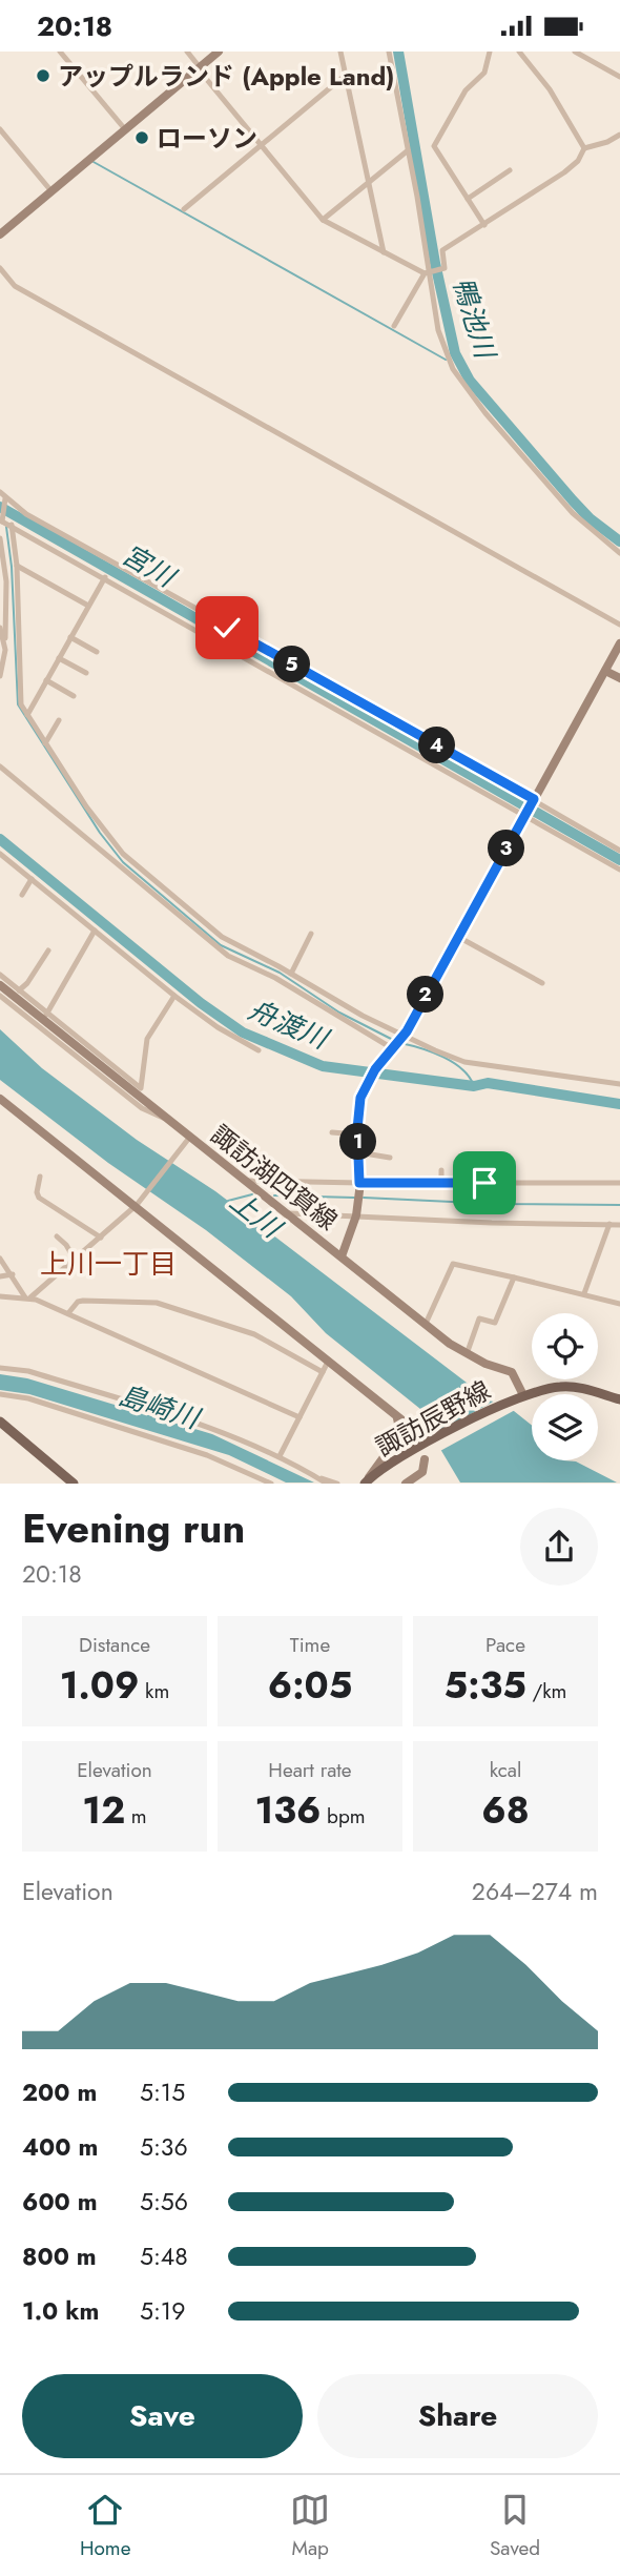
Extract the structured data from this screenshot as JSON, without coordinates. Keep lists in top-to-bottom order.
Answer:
{
  "streets": {
    "main road": ["諏訪辰野線"],
    "street": ["諏訪湖四賀線"]
  },
  "crossings": [
    ["諏訪湖四賀線", "諏訪辰野線"]
  ],
  "districts": ["上川一丁目"],
  "water": [
    "鴨池川",
    "宮川",
    "舟渡川",
    "上川",
    "島崎川"
  ],
  "places": ["アップルランド (Apple Land)", "ローソン"],
  "page": {
    "status": "20:18",
    "pins": [
      "5",
      "4",
      "3",
      "2",
      "1"
    ],
    "heading": ["Evening run", "20:18"],
    "stats": [
      ["Distance", "1.09 km"],
      ["Time", "6:05"],
      ["Pace", "5:35 /km"],
      ["Elevation", "12 m"],
      ["Heart rate", "136 bpm"],
      ["kcal", "68"]
    ],
    "chart": ["Elevation", "264–274 m"],
    "list": [
      {
        "name": "200 m",
        "note": "5:15"
      },
      {
        "name": "400 m",
        "note": "5:36"
      },
      {
        "name": "600 m",
        "note": "5:56"
      },
      {
        "name": "800 m",
        "note": "5:48"
      },
      {
        "name": "1.0 km",
        "note": "5:19"
      }
    ],
    "buttons": ["Save", "Share"],
    "tabs": ["Home", "Map", "Saved"]
  }
}
